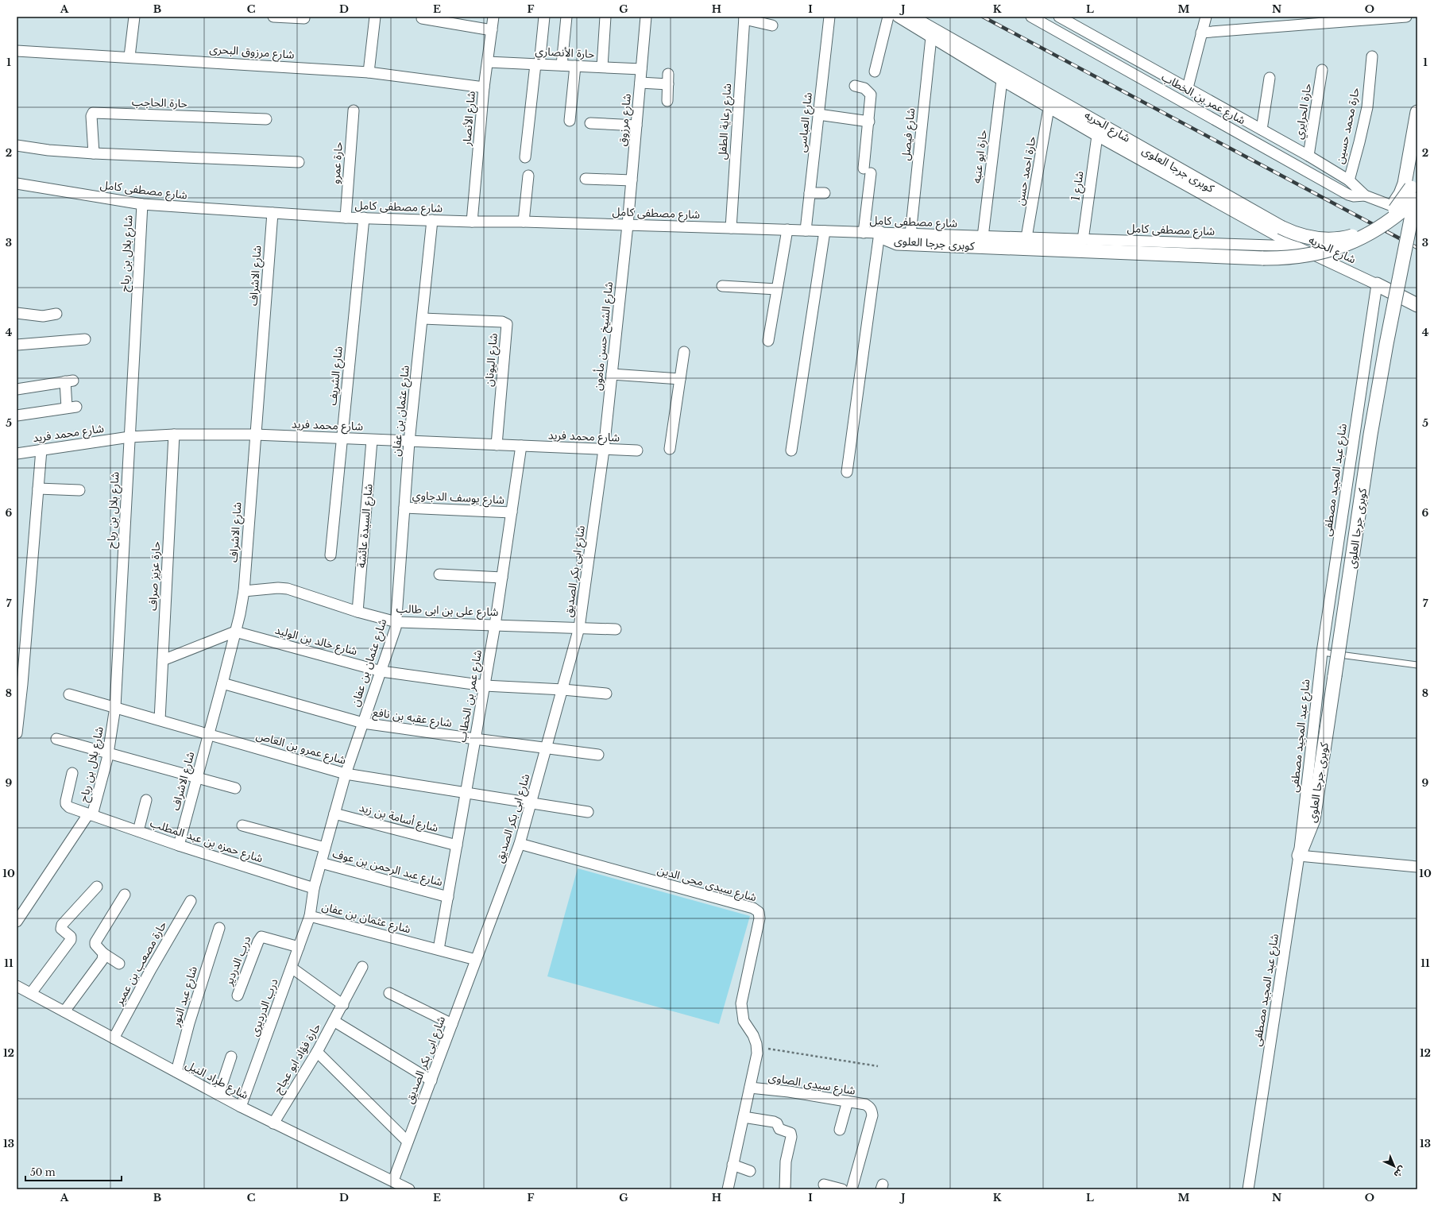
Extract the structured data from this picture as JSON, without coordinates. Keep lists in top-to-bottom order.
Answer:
{
  "streets": {
    "street": [
      "شارع مرزوق البحرى",
      "حارة الأنصاري",
      "شارع عمر بن الخطاب",
      "حارة الحاجب",
      "حارة الحرايري",
      "شارع الأنصار",
      "شارع مرزوق",
      "شارع رعاية الطفل",
      "شارع العباسى",
      "حارة محمد حسين",
      "شارع الحريه",
      "شارع فيصل",
      "حارة ابو عنبه",
      "حارة عمرو",
      "كوبرى جرجا العلوى",
      "حارة احمد حسن",
      "شارع 1",
      "شارع مصطفى كامل",
      "شارع بلال بن رباح",
      "شارع الاشراف",
      "شارع الشيخ حسن مأمون",
      "شارع اليونان",
      "شارع الشريف",
      "شارع عثمان بن عفان",
      "شارع محمد فريد",
      "شارع عبد المجيد مصطفى",
      "شارع يوسف الدجاوي",
      "شارع السيدة عائشة",
      "شارع ابى بكر الصديق",
      "حارة عزيز صراف",
      "شارع على بن ابى طالب",
      "شارع خالد بن الوليد",
      "شارع عقبه بن نافع",
      "شارع عمرو بن العاص",
      "شارع أسامة بن زيد",
      "شارع حمزه بن عبد المطلب",
      "شارع عبد الرحمن بن عوف",
      "شارع سيدى محى الدين",
      "درب الدردير",
      "حارة مصعب بن عمير",
      "شارع عبد النور",
      "درب الدرديرى",
      "حارة فؤاد ابو عجاج",
      "شارع طراد النيل",
      "شارع سيدى الصاوى"
    ]
  },
  "crossings": [
    ["شارع مرزوق البحرى", "شارع الأنصار"],
    ["حارة الأنصاري", "شارع الأنصار"],
    ["حارة الأنصاري", "شارع مرزوق"],
    ["شارع عمر بن الخطاب", "حارة الحرايري"],
    ["شارع عمر بن الخطاب", "حارة محمد حسين"],
    ["شارع عمر بن الخطاب", "شارع عثمان بن عفان"],
    ["شارع عمر بن الخطاب", "شارع محمد فريد"],
    ["شارع عمر بن الخطاب", "شارع يوسف الدجاوي"],
    ["شارع عمر بن الخطاب", "شارع على بن ابى طالب"],
    ["شارع عمر بن الخطاب", "شارع خالد بن الوليد"],
    ["شارع عمر بن الخطاب", "شارع عقبه بن نافع"],
    ["شارع عمر بن الخطاب", "شارع عمرو بن العاص"],
    ["شارع عمر بن الخطاب", "شارع أسامة بن زيد"],
    ["شارع عمر بن الخطاب", "شارع عبد الرحمن بن عوف"],
    ["شارع الأنصار", "شارع مصطفى كامل"],
    ["شارع مرزوق", "شارع مصطفى كامل"],
    ["شارع مرزوق", "شارع الشيخ حسن مأمون"],
    ["شارع رعاية الطفل", "شارع مصطفى كامل"],
    ["شارع العباسى", "شارع مصطفى كامل"],
    ["شارع الحريه", "شارع فيصل"],
    ["شارع الحريه", "حارة ابو عنبه"],
    ["شارع الحريه", "حارة احمد حسن"],
    ["شارع الحريه", "شارع 1"],
    ["شارع الحريه", "شارع مصطفى كامل"],
    ["شارع الحريه", "شارع عبد المجيد مصطفى"],
    ["شارع فيصل", "شارع مصطفى كامل"],
    ["حارة ابو عنبه", "شارع مصطفى كامل"],
    ["حارة عمرو", "شارع مصطفى كامل"],
    ["كوبرى جرجا العلوى", "شارع مصطفى كامل"],
    ["كوبرى جرجا العلوى", "شارع عبد المجيد مصطفى"],
    ["حارة احمد حسن", "شارع مصطفى كامل"],
    ["شارع 1", "شارع مصطفى كامل"],
    ["شارع مصطفى كامل", "شارع بلال بن رباح"],
    ["شارع مصطفى كامل", "شارع الاشراف"],
    ["شارع مصطفى كامل", "شارع الشيخ حسن مأمون"],
    ["شارع مصطفى كامل", "شارع الشريف"],
    ["شارع مصطفى كامل", "شارع عثمان بن عفان"],
    ["شارع بلال بن رباح", "شارع محمد فريد"],
    ["شارع بلال بن رباح", "شارع عمرو بن العاص"],
    ["شارع بلال بن رباح", "شارع حمزه بن عبد المطلب"],
    ["شارع الاشراف", "شارع محمد فريد"],
    ["شارع الاشراف", "شارع على بن ابى طالب"],
    ["شارع الاشراف", "شارع خالد بن الوليد"],
    ["شارع الاشراف", "شارع عقبه بن نافع"],
    ["شارع الاشراف", "شارع عمرو بن العاص"],
    ["شارع الاشراف", "شارع حمزه بن عبد المطلب"],
    ["شارع الشيخ حسن مأمون", "شارع محمد فريد"],
    ["شارع الشيخ حسن مأمون", "شارع ابى بكر الصديق"],
    ["شارع اليونان", "شارع عثمان بن عفان"],
    ["شارع اليونان", "شارع محمد فريد"],
    ["شارع الشريف", "شارع محمد فريد"],
    ["شارع عثمان بن عفان", "شارع محمد فريد"],
    ["شارع عثمان بن عفان", "شارع يوسف الدجاوي"],
    ["شارع عثمان بن عفان", "شارع ابى بكر الصديق"],
    ["شارع عثمان بن عفان", "شارع على بن ابى طالب"],
    ["شارع عثمان بن عفان", "شارع خالد بن الوليد"],
    ["شارع عثمان بن عفان", "شارع عقبه بن نافع"],
    ["شارع عثمان بن عفان", "شارع عمرو بن العاص"],
    ["شارع عثمان بن عفان", "شارع أسامة بن زيد"],
    ["شارع عثمان بن عفان", "شارع حمزه بن عبد المطلب"],
    ["شارع عثمان بن عفان", "شارع عبد الرحمن بن عوف"],
    ["شارع عثمان بن عفان", "درب الدرديرى"],
    ["شارع محمد فريد", "شارع السيدة عائشة"],
    ["شارع محمد فريد", "شارع ابى بكر الصديق"],
    ["شارع محمد فريد", "حارة عزيز صراف"],
    ["شارع السيدة عائشة", "شارع على بن ابى طالب"],
    ["شارع ابى بكر الصديق", "شارع على بن ابى طالب"],
    ["شارع ابى بكر الصديق", "شارع خالد بن الوليد"],
    ["شارع ابى بكر الصديق", "شارع عقبه بن نافع"],
    ["شارع ابى بكر الصديق", "شارع عمرو بن العاص"],
    ["شارع ابى بكر الصديق", "شارع سيدى محى الدين"],
    ["شارع ابى بكر الصديق", "شارع طراد النيل"],
    ["حارة عزيز صراف", "شارع عمرو بن العاص"],
    ["شارع سيدى محى الدين", "شارع سيدى الصاوى"],
    ["درب الدردير", "درب الدرديرى"],
    ["حارة مصعب بن عمير", "شارع طراد النيل"],
    ["شارع عبد النور", "شارع طراد النيل"],
    ["درب الدرديرى", "شارع طراد النيل"],
    ["حارة فؤاد ابو عجاج", "شارع طراد النيل"]
  ],
  "scale_bar": "50 m",
  "north": "bottom right",
  "grid": {
    "columns": [
      "A",
      "B",
      "C",
      "D",
      "E",
      "F",
      "G",
      "H",
      "I",
      "J",
      "K",
      "L",
      "M",
      "N",
      "O"
    ],
    "rows": [
      "1",
      "2",
      "3",
      "4",
      "5",
      "6",
      "7",
      "8",
      "9",
      "10",
      "11",
      "12",
      "13"
    ]
  }
}
